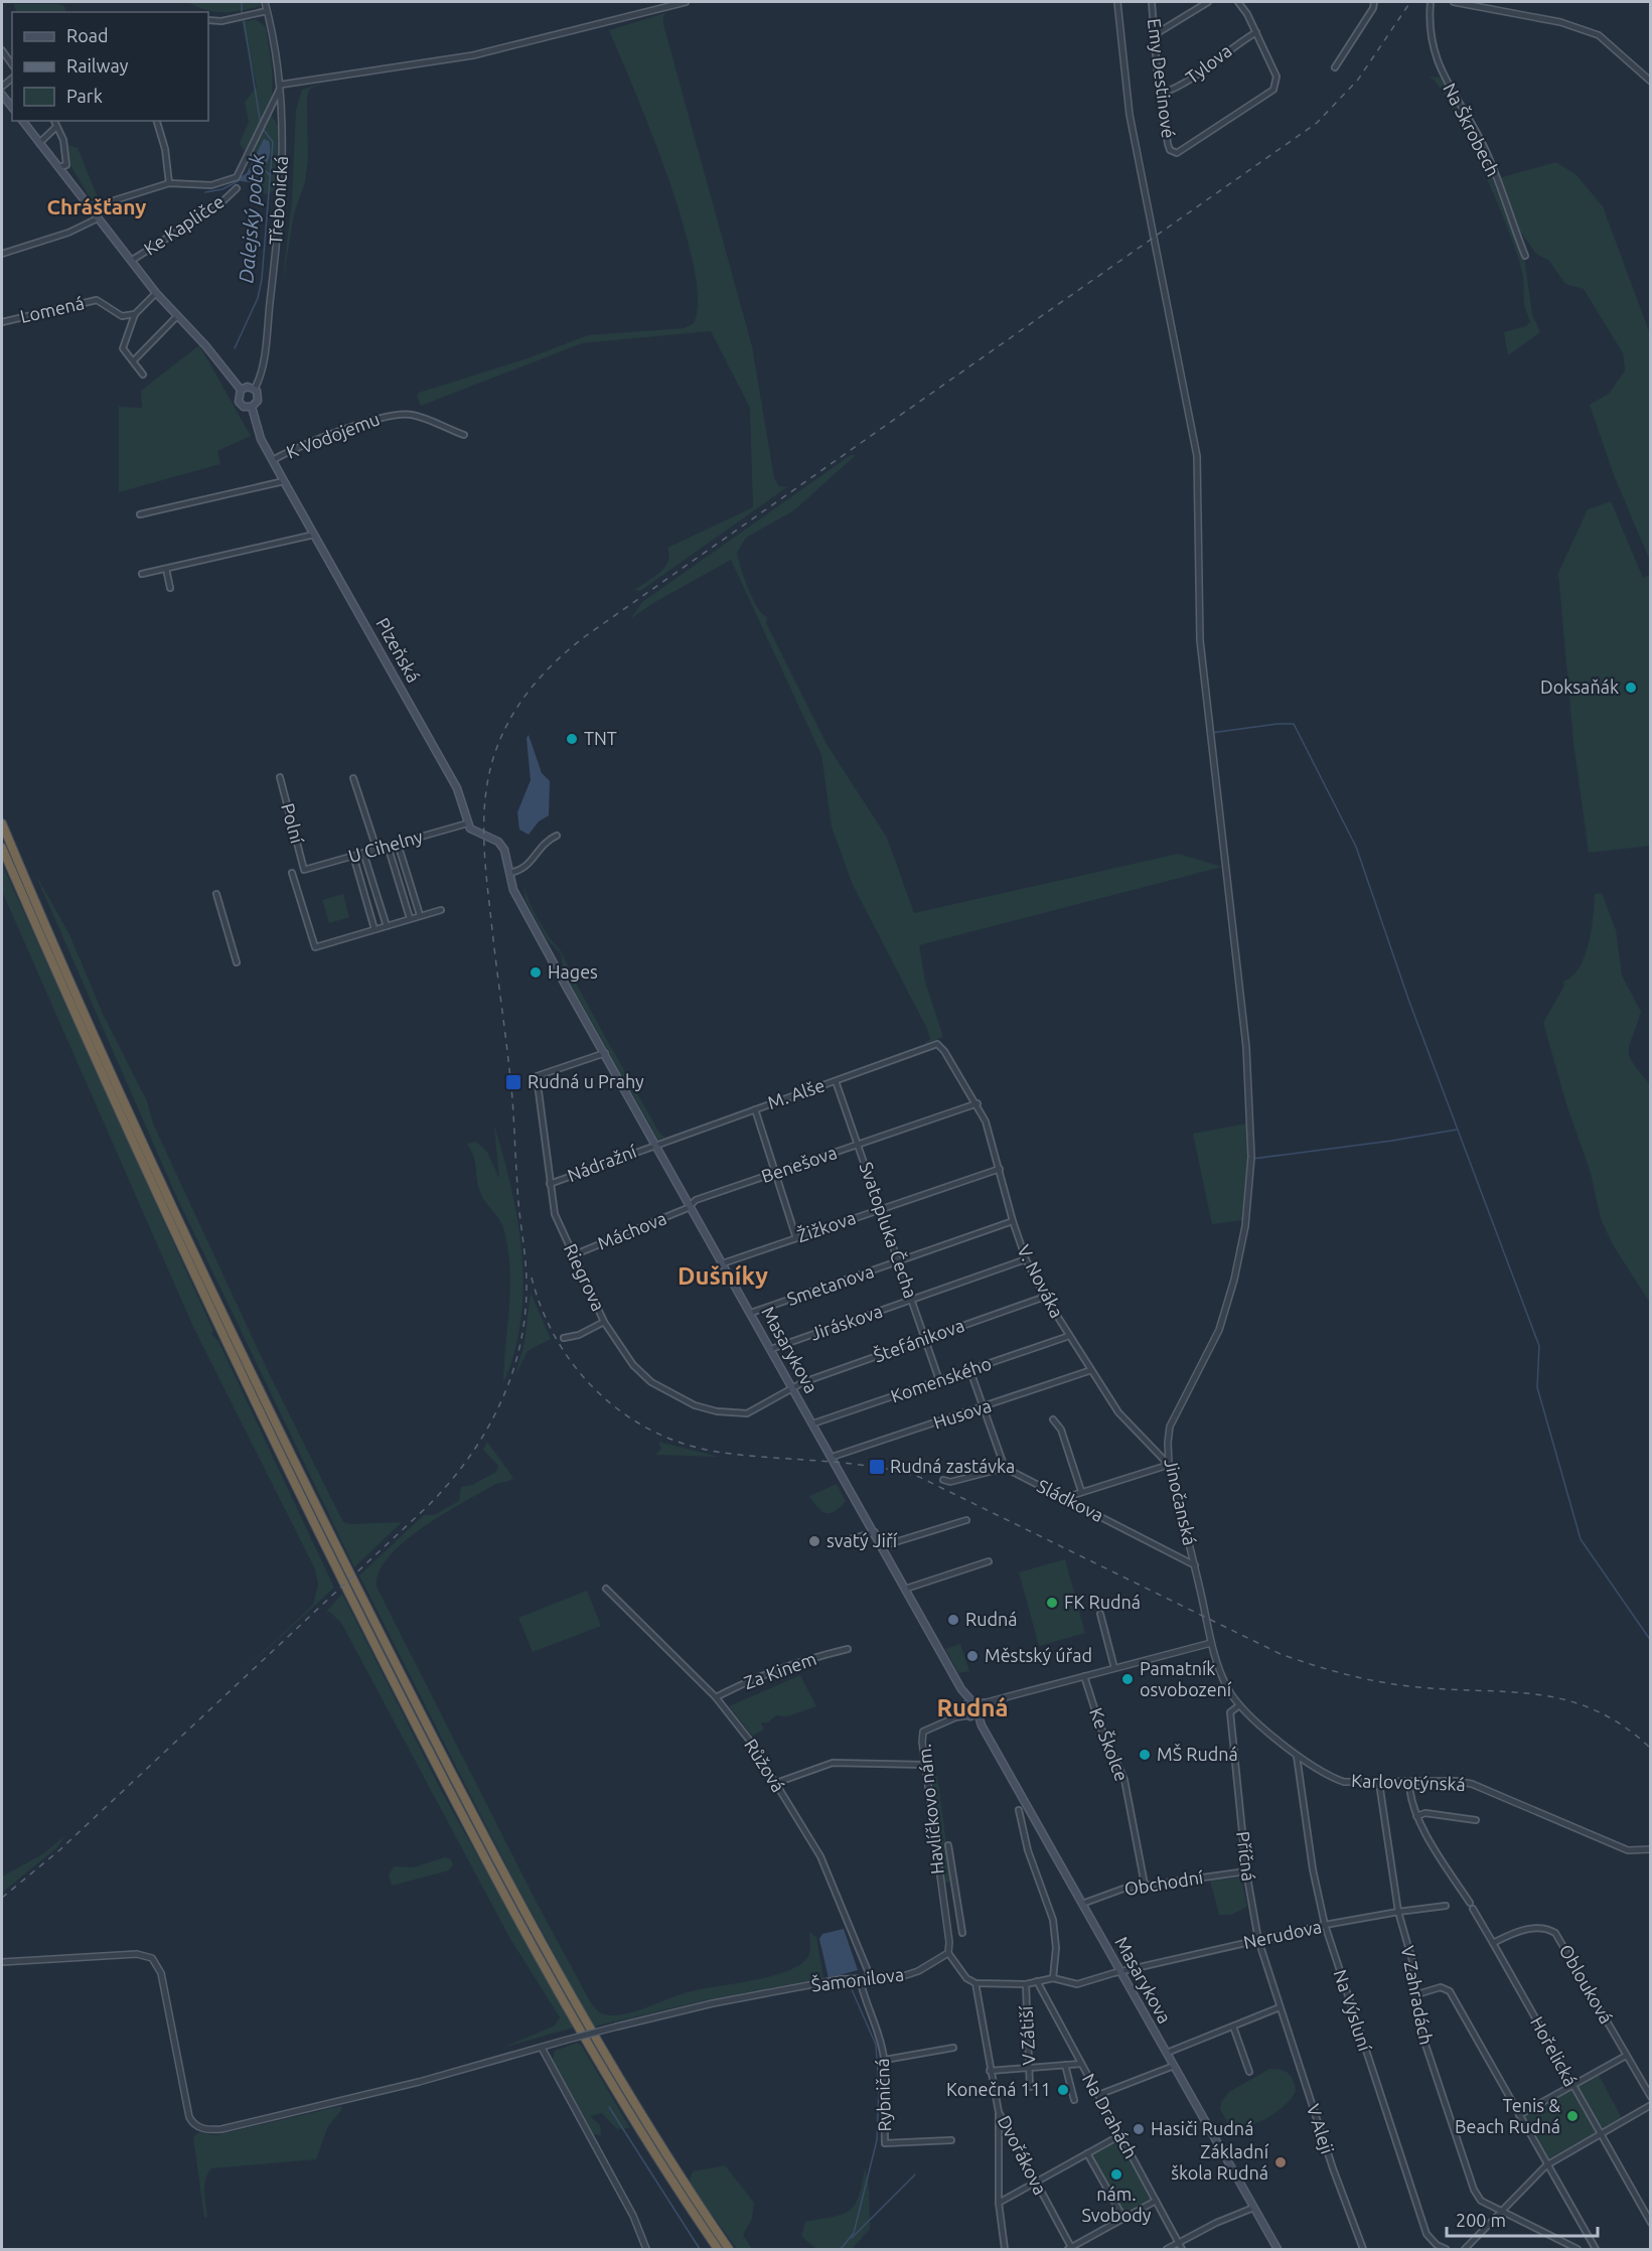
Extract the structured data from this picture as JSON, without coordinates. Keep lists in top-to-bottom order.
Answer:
{
  "streets": {
    "main road": ["Plzeňská", "Masarykova"],
    "street": [
      "Tylova",
      "Emy Destinové",
      "Na Škrobech",
      "Třebonická",
      "Ke Kapličce",
      "Lomená",
      "K Vodojemu",
      "Polní",
      "U Cihelny",
      "M. Alše",
      "Nádražní",
      "Benešova",
      "Žižkova",
      "Svatopluka Čecha",
      "Máchova",
      "Riegrova",
      "V. Nováka",
      "Smetanova",
      "Jiráskova",
      "Štefánikova",
      "Komenského",
      "Husova",
      "Sládkova",
      "Jinočanská",
      "Za Kinem",
      "Ke Školce",
      "Růžová",
      "Karlovotýnská",
      "Havlíčkovo nám.",
      "Příčná",
      "Obchodní",
      "Nerudova",
      "Šamonilova",
      "Oblouková",
      "V Zahradách",
      "Na Výsluní",
      "V Zátiší",
      "Hořelická",
      "Rybničná",
      "Na Drahách",
      "V Aleji",
      "Dvořákova"
    ]
  },
  "crossings": [
    ["Tylova", "Emy Destinové"],
    ["Třebonická", "Plzeňská"],
    ["Ke Kapličce", "Plzeňská"],
    ["K Vodojemu", "Plzeňská"],
    ["Plzeňská", "U Cihelny"],
    ["Polní", "U Cihelny"],
    ["M. Alše", "Nádražní"],
    ["M. Alše", "Svatopluka Čecha"],
    ["M. Alše", "V. Nováka"],
    ["M. Alše", "Masarykova"],
    ["Nádražní", "Riegrova"],
    ["Nádražní", "Masarykova"],
    ["Benešova", "Svatopluka Čecha"],
    ["Benešova", "Máchova"],
    ["Benešova", "V. Nováka"],
    ["Benešova", "Masarykova"],
    ["Žižkova", "Svatopluka Čecha"],
    ["Žižkova", "V. Nováka"],
    ["Žižkova", "Masarykova"],
    ["Svatopluka Čecha", "Smetanova"],
    ["Svatopluka Čecha", "Jiráskova"],
    ["Svatopluka Čecha", "Štefánikova"],
    ["Svatopluka Čecha", "Komenského"],
    ["Máchova", "Riegrova"],
    ["Máchova", "Masarykova"],
    ["Riegrova", "Štefánikova"],
    ["Riegrova", "Masarykova"],
    ["V. Nováka", "Smetanova"],
    ["V. Nováka", "Jiráskova"],
    ["V. Nováka", "Štefánikova"],
    ["V. Nováka", "Komenského"],
    ["V. Nováka", "Husova"],
    ["V. Nováka", "Jinočanská"],
    ["Smetanova", "Masarykova"],
    ["Jiráskova", "Masarykova"],
    ["Štefánikova", "Masarykova"],
    ["Masarykova", "Komenského"],
    ["Masarykova", "Husova"],
    ["Masarykova", "Obchodní"],
    ["Masarykova", "Nerudova"],
    ["Sládkova", "Jinočanská"],
    ["Jinočanská", "Karlovotýnská"],
    ["Za Kinem", "Růžová"],
    ["Ke Školce", "Obchodní"],
    ["Růžová", "Šamonilova"],
    ["Karlovotýnská", "Příčná"],
    ["Karlovotýnská", "V Zahradách"],
    ["Karlovotýnská", "Na Výsluní"],
    ["Havlíčkovo nám.", "Šamonilova"],
    ["Příčná", "Obchodní"],
    ["Příčná", "Nerudova"],
    ["Příčná", "V Aleji"],
    ["Nerudova", "V Zahradách"],
    ["Nerudova", "Na Výsluní"],
    ["Nerudova", "V Zátiší"],
    ["Nerudova", "Na Drahách"],
    ["Nerudova", "Dvořákova"],
    ["Šamonilova", "Rybničná"],
    ["Oblouková", "Hořelická"]
  ],
  "districts": ["Chrášťany", "Dušníky", "Rudná"],
  "water": ["Dalejský potok"],
  "places": {
    "other": [
      "Doksaňák",
      "TNT",
      "Hages",
      "svatý Jiří",
      "FK Rudná",
      "Rudná",
      "Městský úřad",
      "Pamatník osvobození",
      "MŠ Rudná",
      "Konečná 111",
      "Tenis & Beach Rudná",
      "Hasiči Rudná",
      "Základní škola Rudná",
      "nám. Svobody"
    ],
    "transit": ["Rudná u Prahy", "Rudná zastávka"]
  },
  "legend": ["Road", "Railway", "Park"],
  "scale_bar": "200 m"
}
